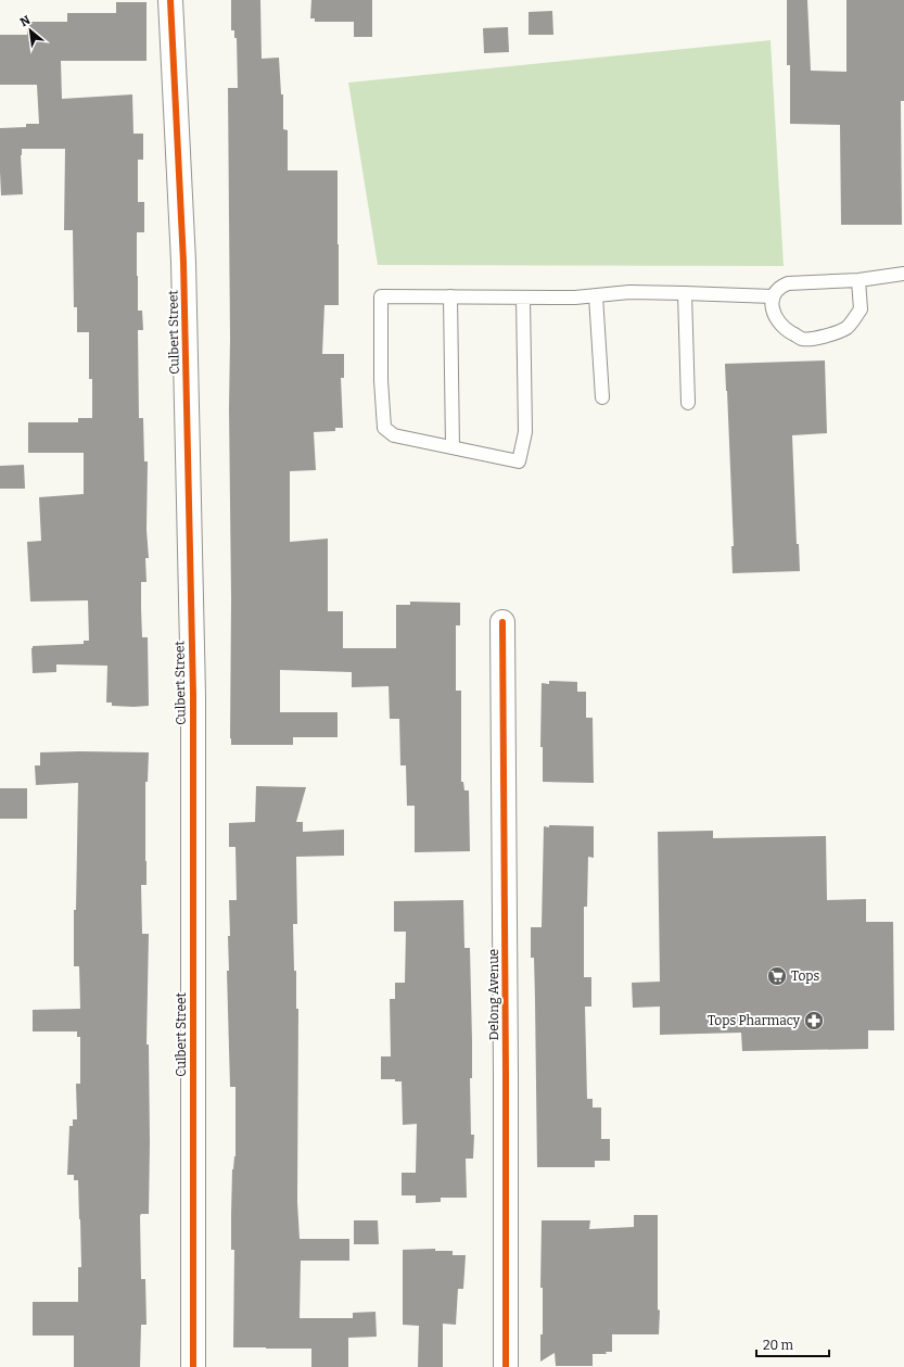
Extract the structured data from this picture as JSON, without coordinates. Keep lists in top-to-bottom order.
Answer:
{
  "streets": {
    "street": ["Culbert Street", "Delong Avenue"]
  },
  "places": {
    "supermarket": ["Tops"],
    "pharmacy": ["Tops Pharmacy"]
  },
  "scale_bar": "20 m",
  "north": "top left"
}
